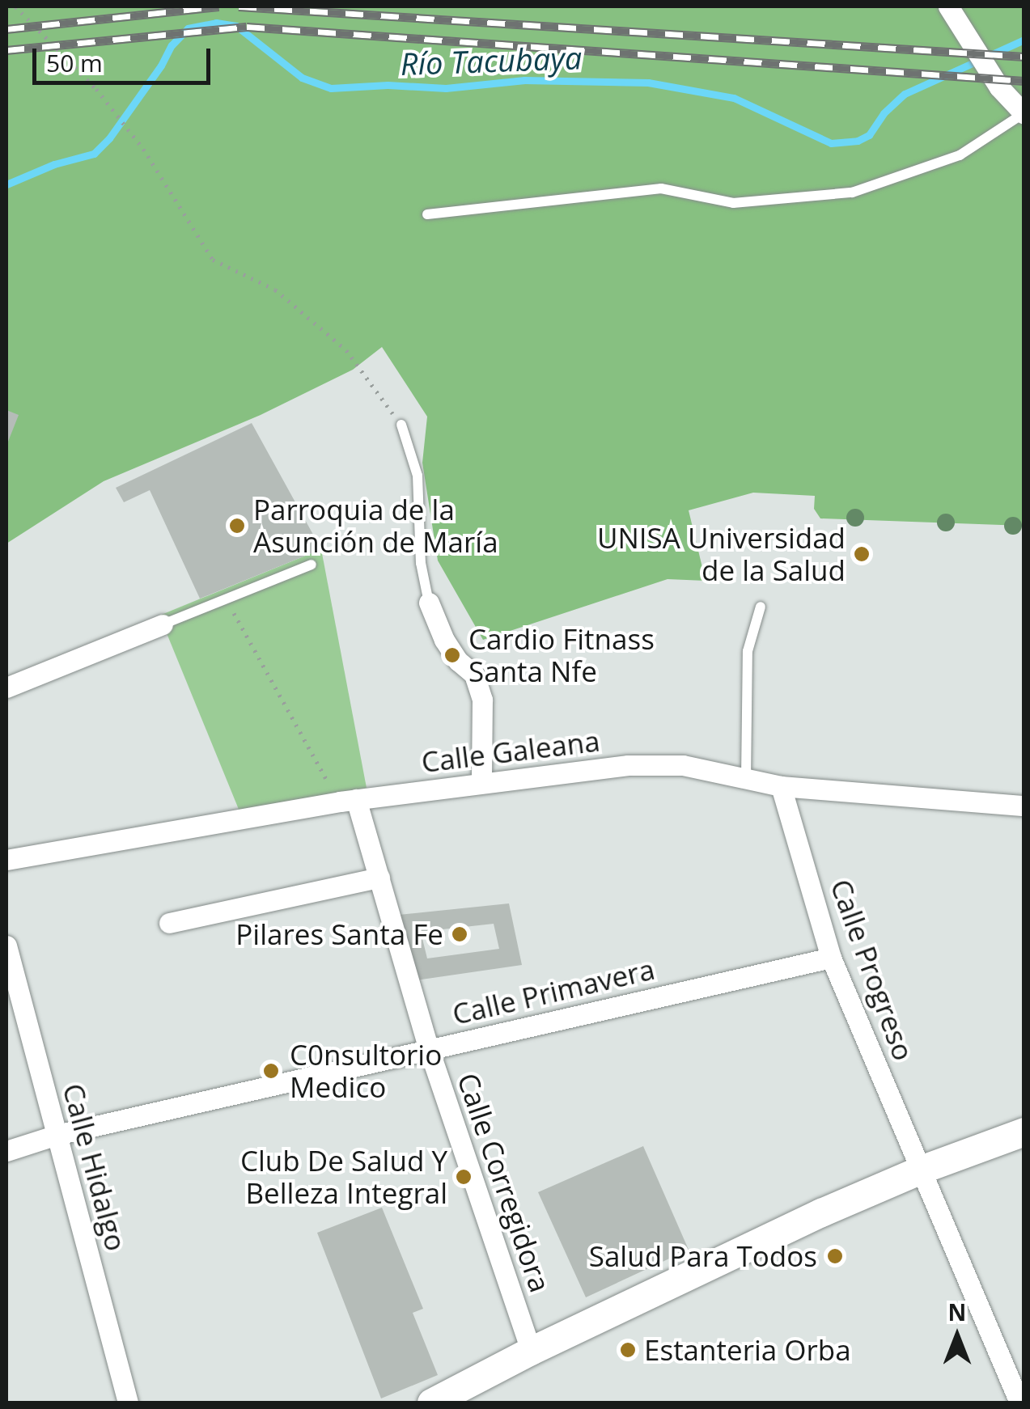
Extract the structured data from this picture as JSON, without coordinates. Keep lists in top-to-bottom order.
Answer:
{
  "streets": {
    "street": [
      "Calle Galeana",
      "Calle Progreso",
      "Calle Primavera",
      "Calle Hidalgo",
      "Calle Corregidora"
    ]
  },
  "crossings": [
    ["Calle Galeana", "Calle Progreso"],
    ["Calle Galeana", "Calle Corregidora"],
    ["Calle Progreso", "Calle Primavera"],
    ["Calle Primavera", "Calle Hidalgo"],
    ["Calle Primavera", "Calle Corregidora"]
  ],
  "water": ["Río Tacubaya"],
  "places": [
    "Parroquia de la Asunción de María",
    "UNISA Universidad de la Salud",
    "Cardio Fitnass Santa Nfe",
    "Pilares Santa Fe",
    "C0nsultorio Medico",
    "Club De Salud Y Belleza Integral",
    "Salud Para Todos",
    "Estanteria Orba"
  ],
  "scale_bar": "50 m",
  "north": "top"
}
